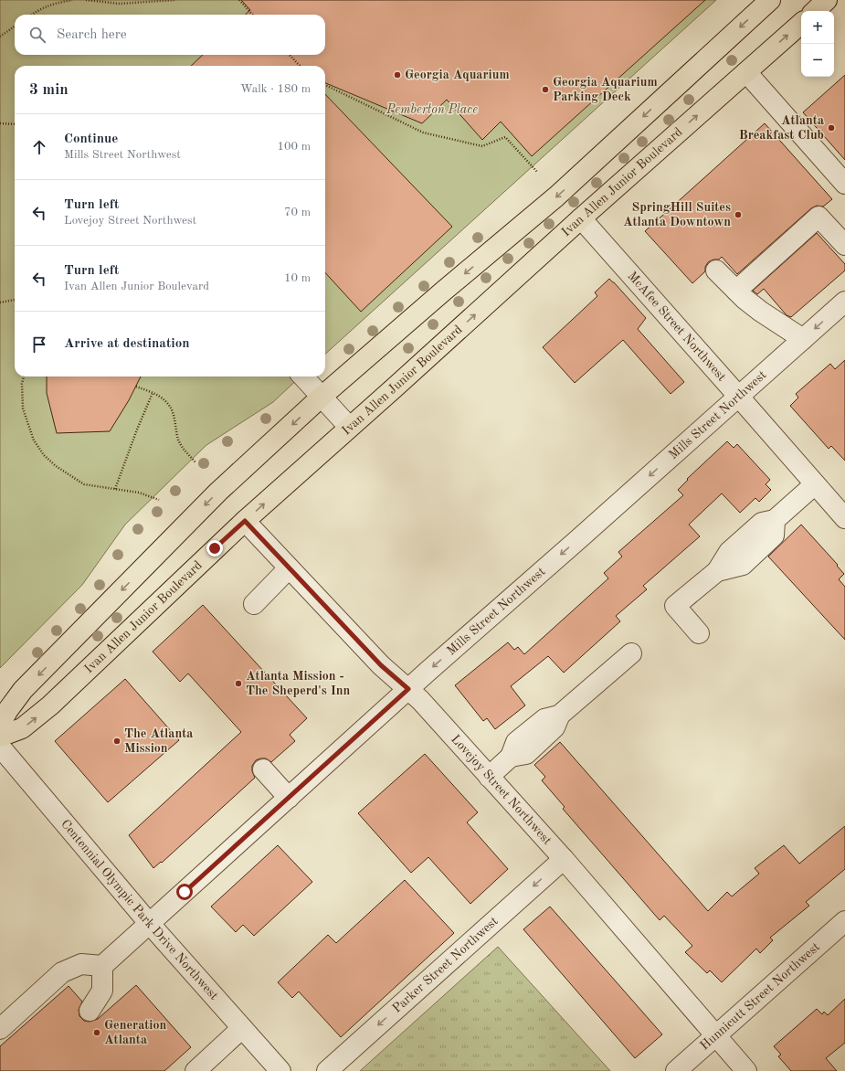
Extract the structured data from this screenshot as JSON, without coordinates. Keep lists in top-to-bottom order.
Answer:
{
  "streets": {
    "main road": ["Ivan Allen Junior Boulevard"],
    "street": [
      "McAfee Street Northwest",
      "Mills Street Northwest",
      "Lovejoy Street Northwest",
      "Centennial Olympic Park Drive Northwest",
      "Parker Street Northwest",
      "Hunnicutt Street Northwest"
    ]
  },
  "crossings": [
    ["Ivan Allen Junior Boulevard", "McAfee Street Northwest"],
    ["Ivan Allen Junior Boulevard", "Lovejoy Street Northwest"],
    ["McAfee Street Northwest", "Mills Street Northwest"],
    ["Mills Street Northwest", "Lovejoy Street Northwest"],
    ["Mills Street Northwest", "Centennial Olympic Park Drive Northwest"],
    ["Lovejoy Street Northwest", "Parker Street Northwest"],
    ["Lovejoy Street Northwest", "Hunnicutt Street Northwest"]
  ],
  "one_way": ["Parker Street Northwest"],
  "parks": ["Pemberton Place"],
  "places": [
    "Georgia Aquarium",
    "Georgia Aquarium Parking Deck",
    "Atlanta Breakfast Club",
    "SpringHill Suites Atlanta Downtown",
    "Atlanta Mission - The Sheperd's Inn",
    "The Atlanta Mission",
    "Generation Atlanta"
  ],
  "page": {
    "map_buttons": ["+", "−"],
    "search": "Search here",
    "heading": ["3 min", "Walk · 180 m"],
    "list": [
      ["Continue", "Mills Street Northwest", "100 m"],
      ["Turn left", "Lovejoy Street Northwest", "70 m"],
      ["Turn left", "Ivan Allen Junior Boulevard", "10 m"],
      "Arrive at destination"
    ]
  }
}
